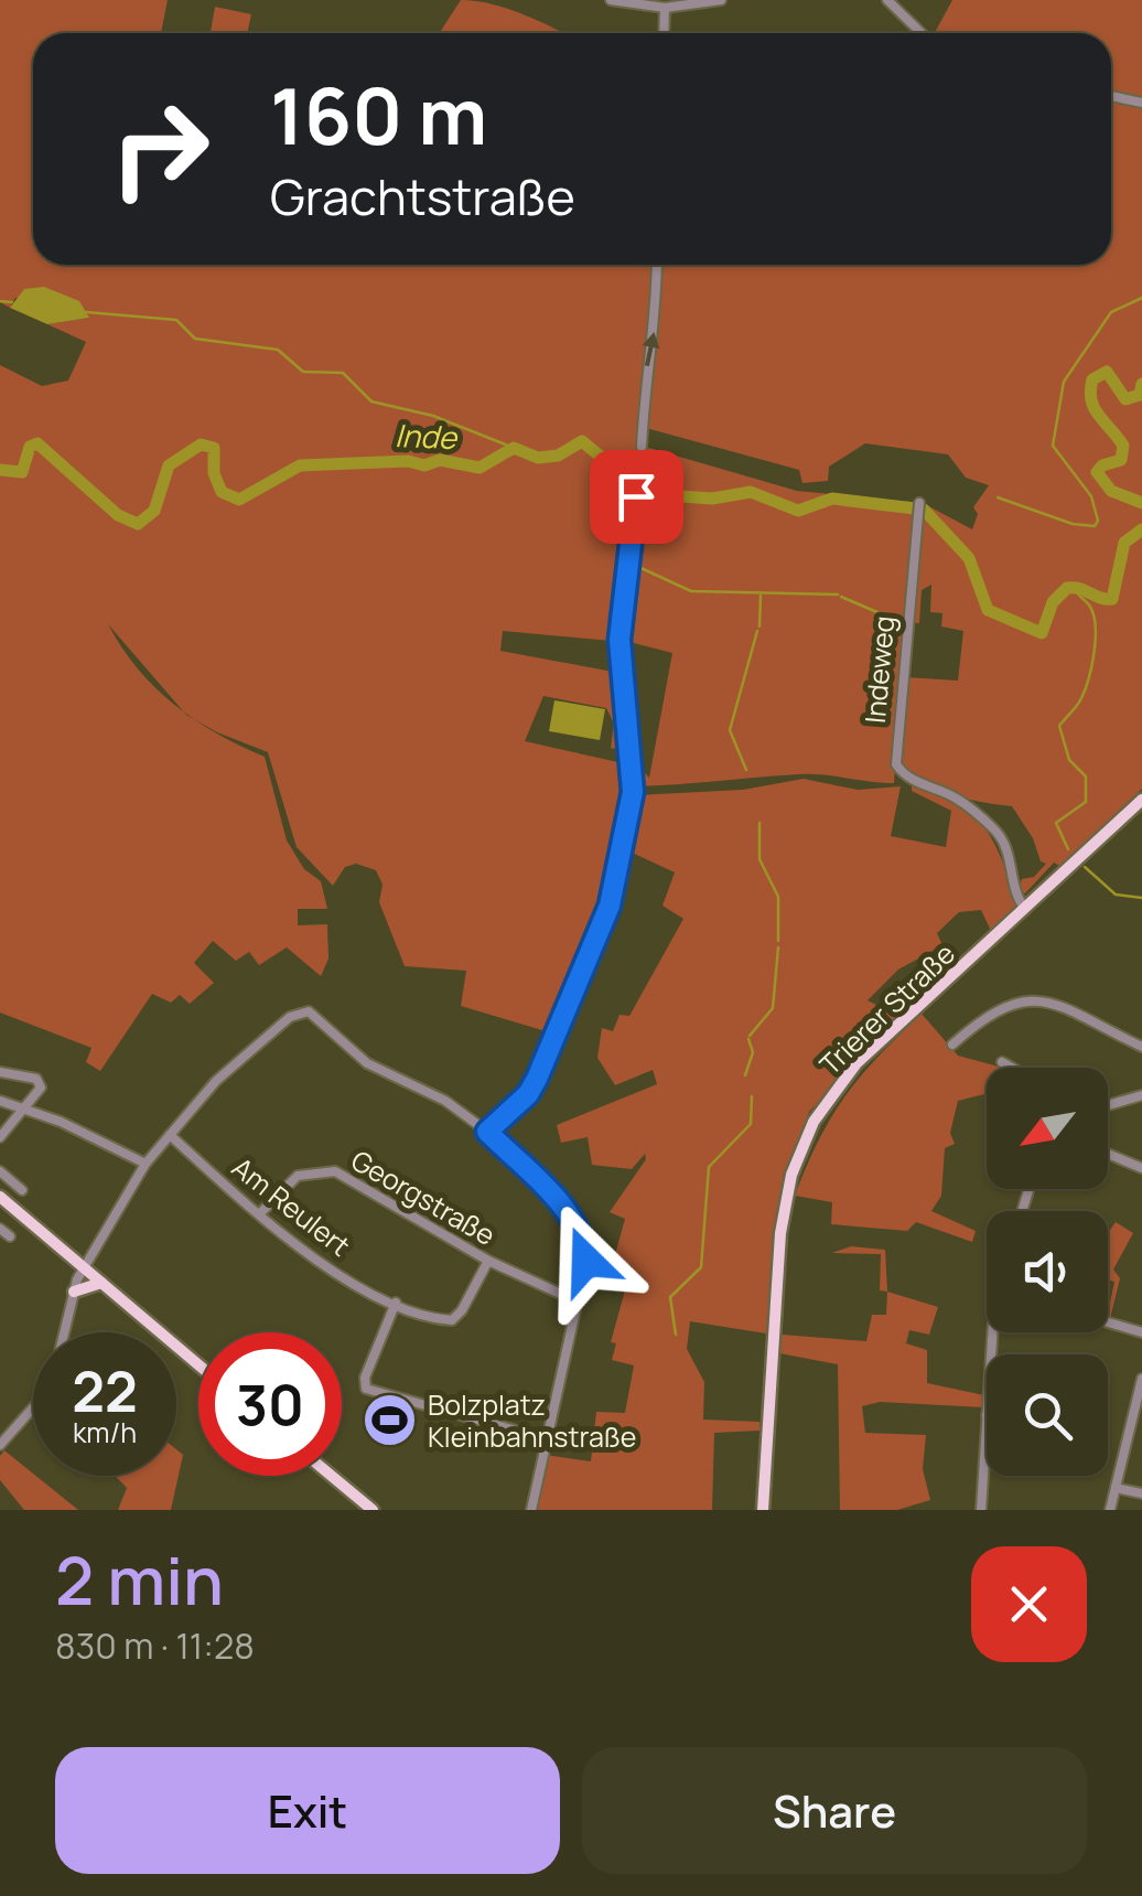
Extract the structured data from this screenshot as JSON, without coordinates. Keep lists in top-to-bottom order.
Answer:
{
  "streets": {
    "main road": ["Trierer Straße"],
    "street": ["Indeweg", "Georgstraße", "Am Reulert"]
  },
  "crossings": [
    ["Indeweg", "Trierer Straße"],
    ["Georgstraße", "Am Reulert"]
  ],
  "water": ["Inde"],
  "places": {
    "sports": ["Bolzplatz Kleinbahnstraße"]
  },
  "north": "bottom left",
  "page": {
    "turn": ["160 m", "Grachtstraße"],
    "speed": "22 km/h",
    "limit": "30",
    "heading": ["2 min", "830 m · 11:28"],
    "buttons": ["Exit", "Share"]
  }
}
